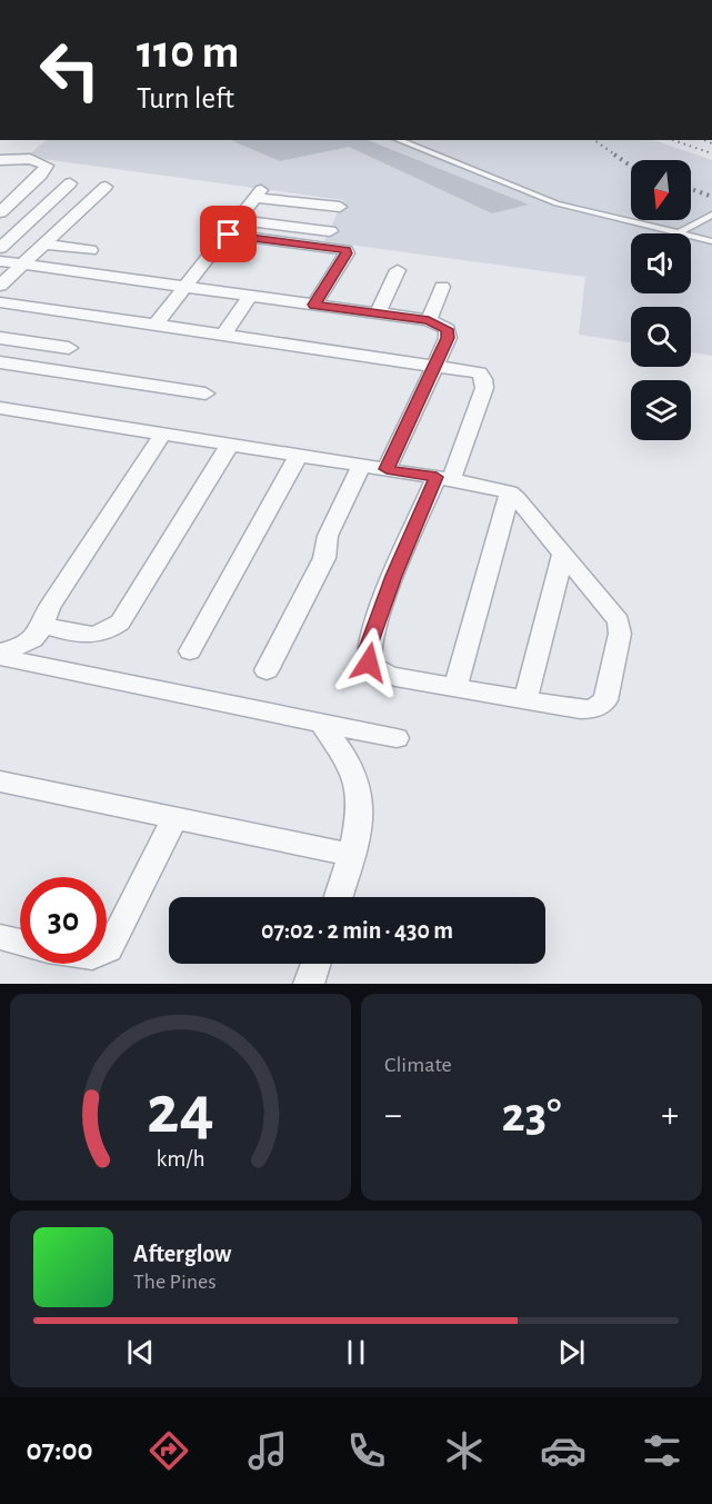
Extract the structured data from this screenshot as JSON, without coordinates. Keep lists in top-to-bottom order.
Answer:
{
  "north": "bottom",
  "page": {
    "turn": ["110 m", "Turn left"],
    "limit": "30",
    "trip": "07:02 · 2 min · 430 m",
    "tile": "Climate",
    "heat": ["−", "23°", "+"],
    "song": ["Afterglow", "The Pines"],
    "tabs": "07:00",
    "gauge": ["24", "km/h"]
  }
}
